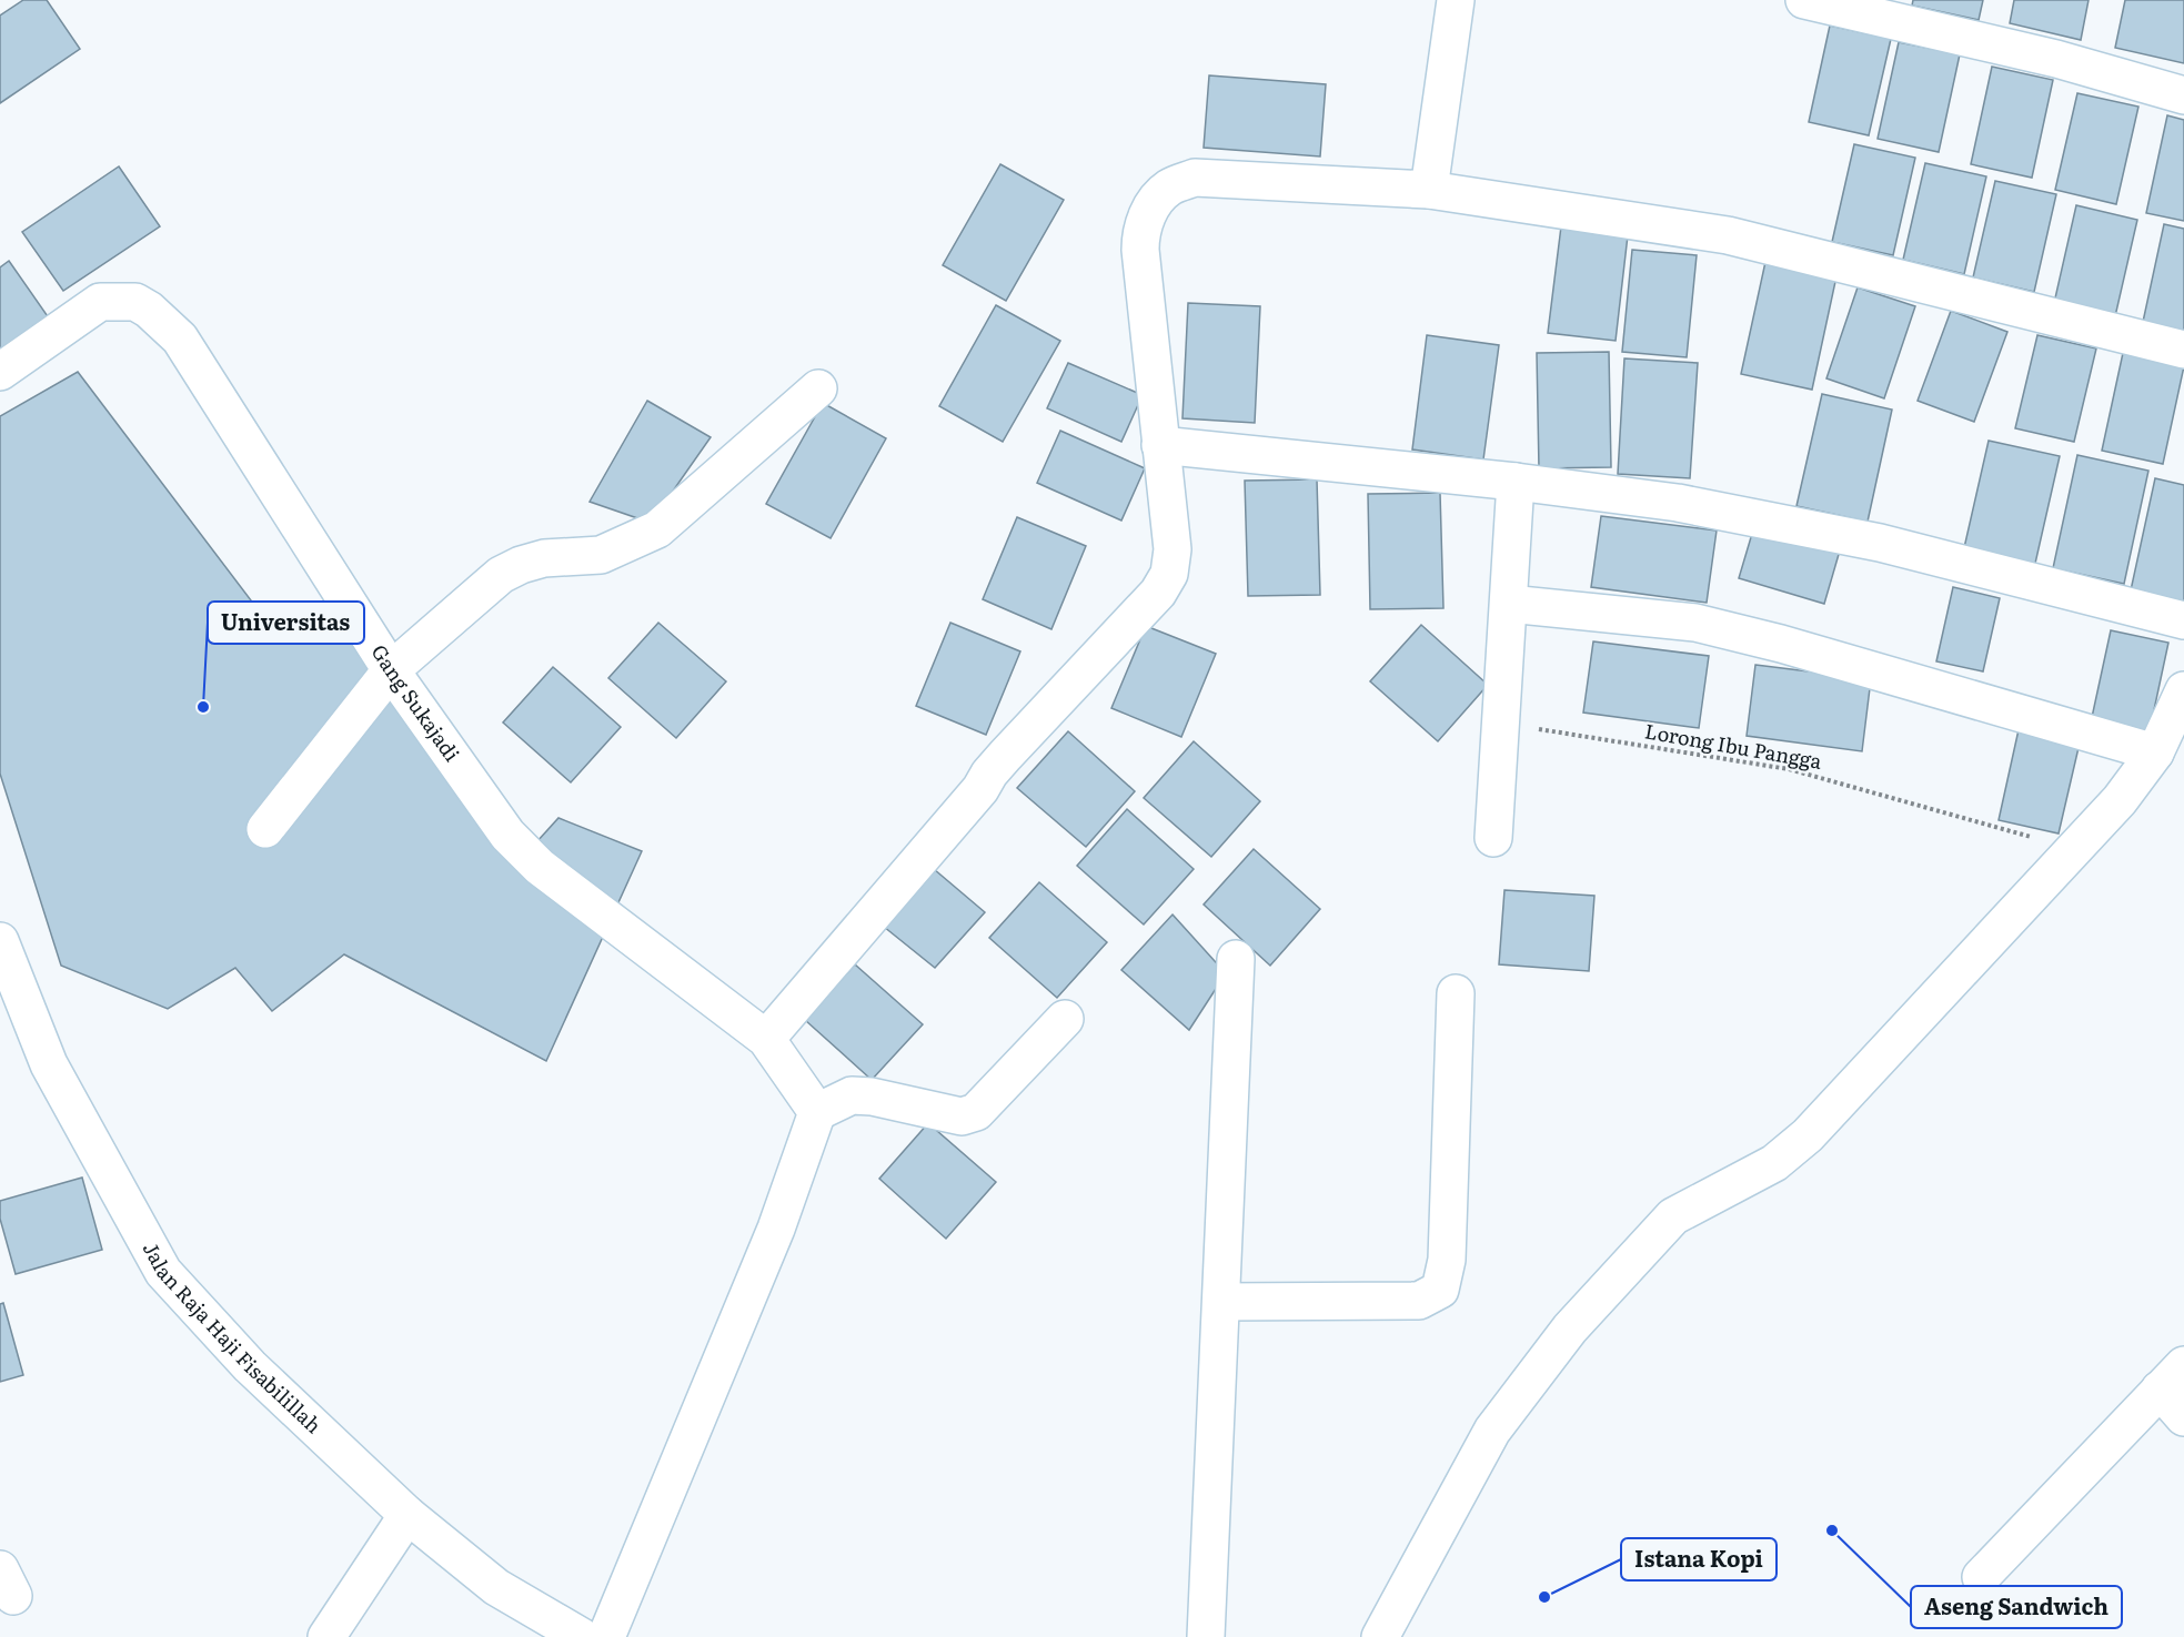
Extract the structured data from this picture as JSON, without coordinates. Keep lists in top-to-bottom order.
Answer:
{
  "streets": {
    "main road": ["Gang Sukajadi", "Jalan Raja Haji Fisabilillah"],
    "path": ["Lorong Ibu Pangga"]
  },
  "places": ["Universitas", "Aseng Sandwich", "Istana Kopi"]
}
